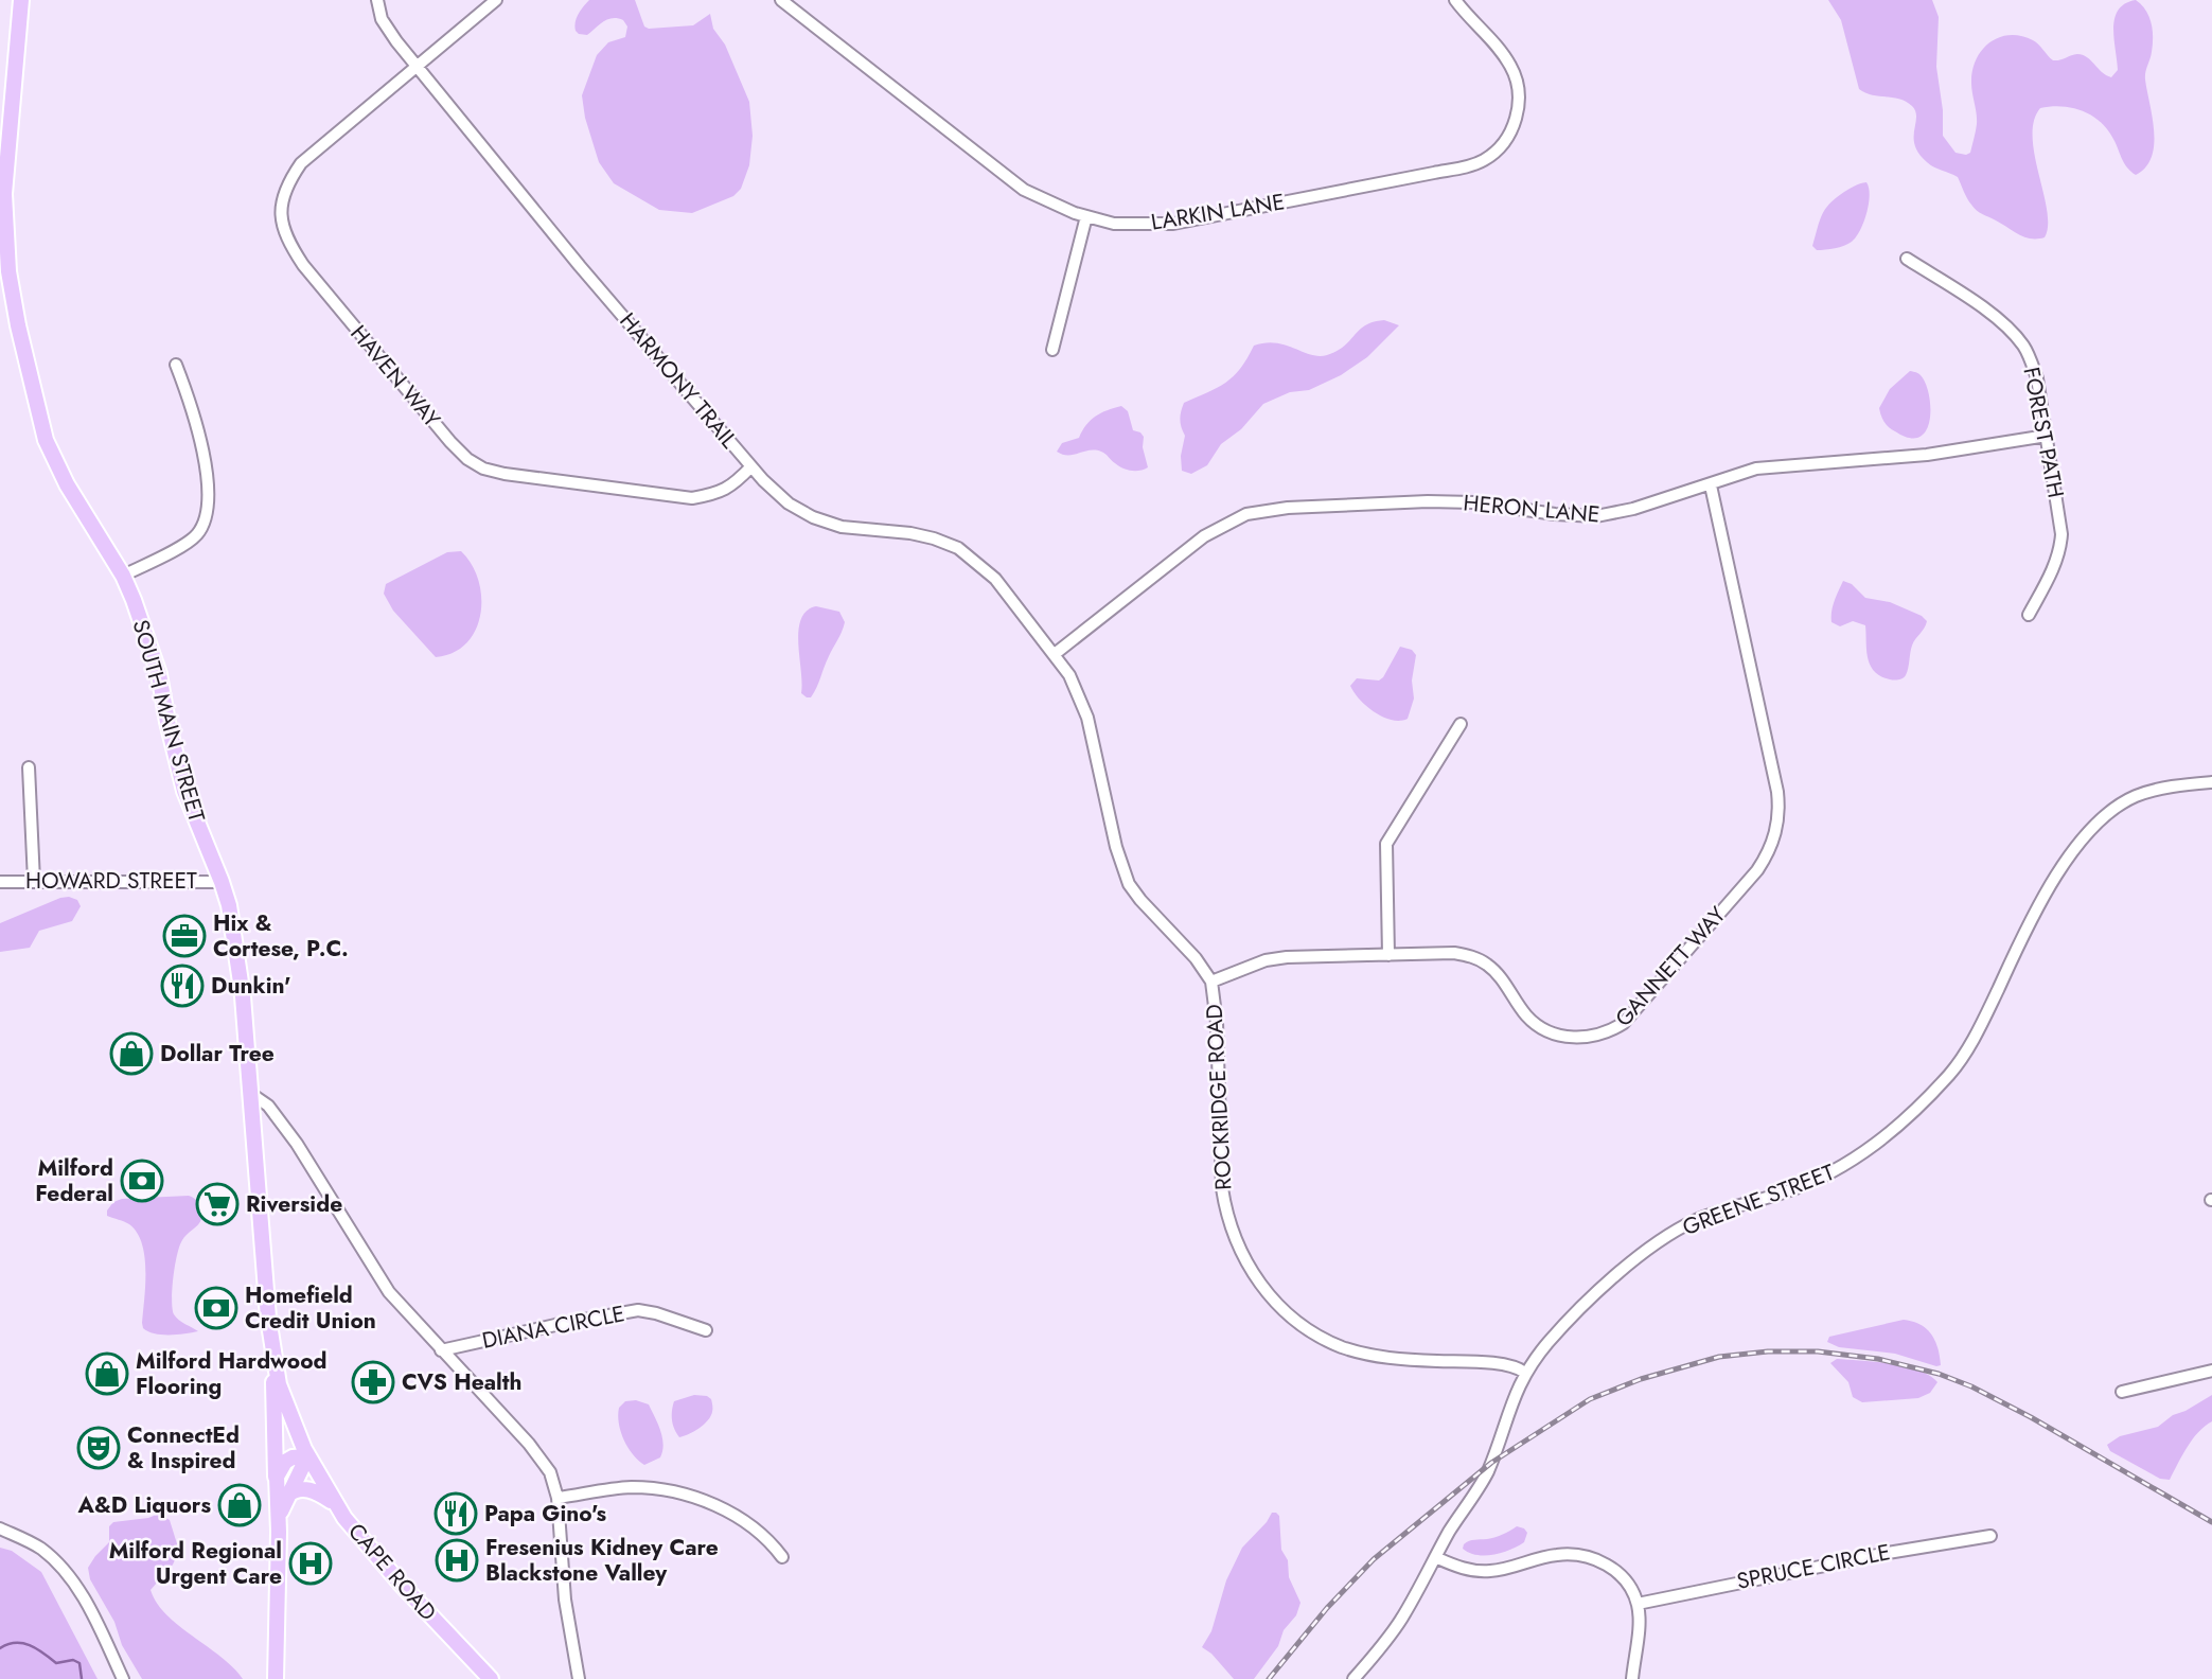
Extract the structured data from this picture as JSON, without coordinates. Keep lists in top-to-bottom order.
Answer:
{
  "streets": {
    "main road": ["SOUTH MAIN STREET", "CAPE ROAD"],
    "street": [
      "LARKIN LANE",
      "HAVEN WAY",
      "HARMONY TRAIL",
      "FOREST PATH",
      "HERON LANE",
      "HOWARD STREET",
      "GANNETT WAY",
      "ROCKRIDGE ROAD",
      "GREENE STREET",
      "DIANA CIRCLE",
      "SPRUCE CIRCLE"
    ]
  },
  "crossings": [
    ["HAVEN WAY", "HARMONY TRAIL"],
    ["HARMONY TRAIL", "HERON LANE"],
    ["HARMONY TRAIL", "ROCKRIDGE ROAD"],
    ["FOREST PATH", "HERON LANE"],
    ["HERON LANE", "GANNETT WAY"],
    ["HERON LANE", "ROCKRIDGE ROAD"],
    ["SOUTH MAIN STREET", "HOWARD STREET"],
    ["SOUTH MAIN STREET", "CAPE ROAD"],
    ["GANNETT WAY", "ROCKRIDGE ROAD"],
    ["ROCKRIDGE ROAD", "GREENE STREET"]
  ],
  "places": {
    "office": ["Hix & Cortese, P.C."],
    "restaurant": ["Dunkin'", "Papa Gino's"],
    "shop": ["Dollar Tree", "Milford Hardwood Flooring", "A&D Liquors"],
    "bank": ["Milford Federal", "Homefield Credit Union"],
    "supermarket": ["Riverside"],
    "pharmacy": ["CVS Health"],
    "theatre": ["ConnectEd & Inspired"],
    "hospital": ["Fresenius Kidney Care Blackstone Valley", "Milford Regional Urgent Care"]
  }
}
